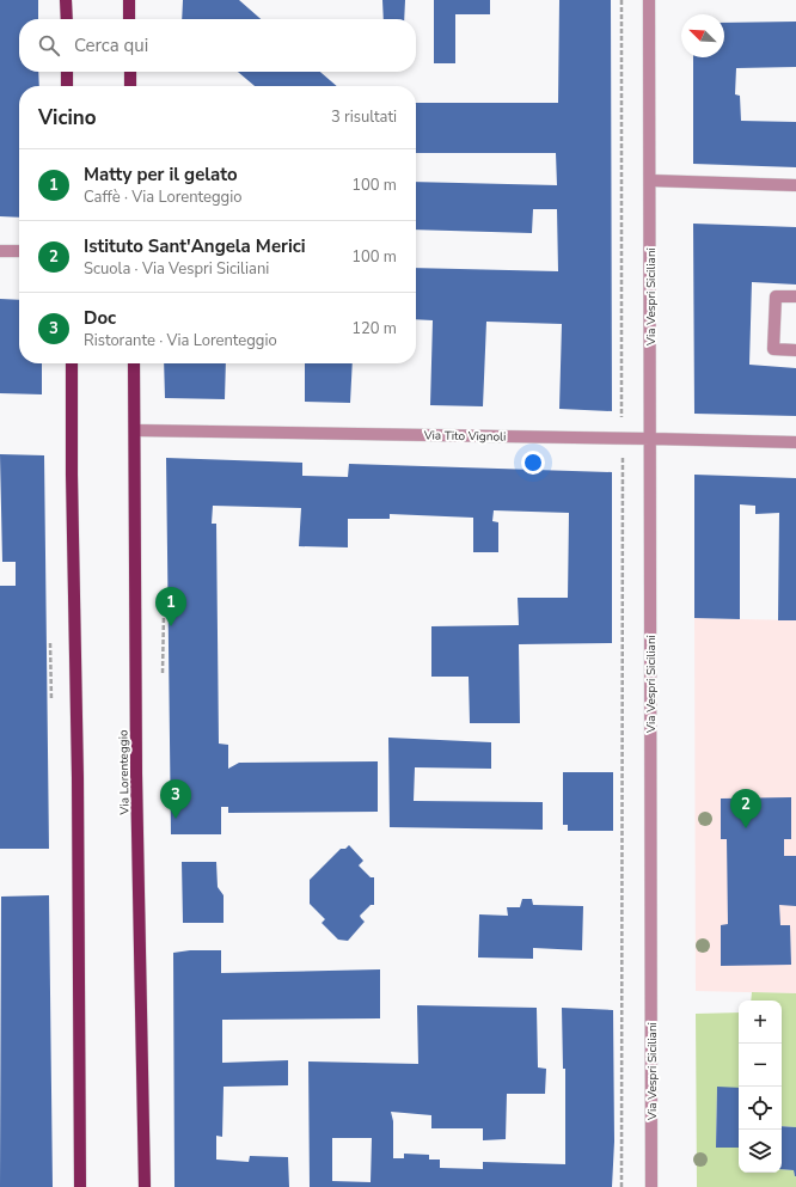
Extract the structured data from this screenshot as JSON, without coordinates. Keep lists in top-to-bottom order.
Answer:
{
  "streets": {
    "main road": ["Via Lorenteggio"],
    "street": ["Via Vespri Siciliani", "Via Tito Vignoli"]
  },
  "crossings": [
    ["Via Vespri Siciliani", "Via Tito Vignoli"],
    ["Via Tito Vignoli", "Via Lorenteggio"]
  ],
  "north": "top left",
  "page": {
    "search": "Cerca qui",
    "heading": ["Vicino", "3 risultati"],
    "list": [
      {
        "mark": "1",
        "name": "Matty per il gelato",
        "note": "Caffè · Via Lorenteggio",
        "value": "100 m"
      },
      {
        "mark": "2",
        "name": "Istituto Sant'Angela Merici",
        "note": "Scuola · Via Vespri Siciliani",
        "value": "100 m"
      },
      {
        "mark": "3",
        "name": "Doc",
        "note": "Ristorante · Via Lorenteggio",
        "value": "120 m"
      }
    ],
    "pins": ["1", "3", "2"],
    "map_buttons": ["+", "−"]
  }
}
